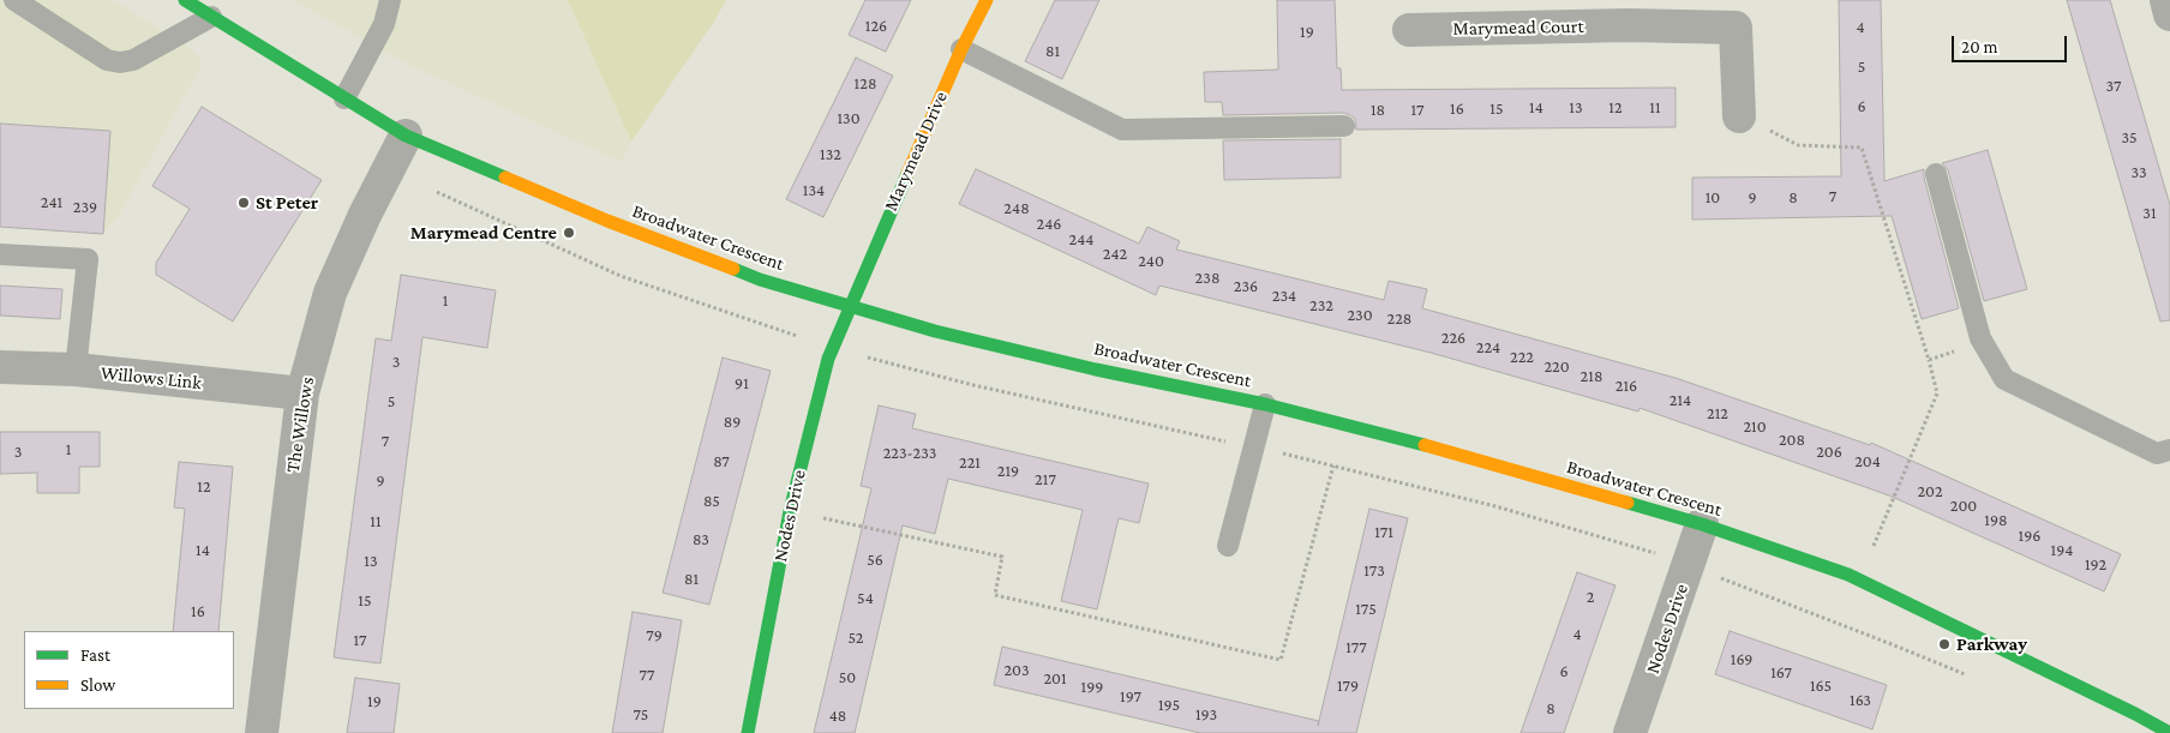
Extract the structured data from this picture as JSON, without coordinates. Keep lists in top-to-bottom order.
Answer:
{
  "streets": {
    "street": [
      "Marymead Court",
      "Marymead Drive",
      "Broadwater Crescent",
      "Willows Link",
      "The Willows",
      "Nodes Drive"
    ]
  },
  "crossings": [
    ["Marymead Drive", "Broadwater Crescent"],
    ["Marymead Drive", "Nodes Drive"],
    ["Broadwater Crescent", "The Willows"],
    ["Broadwater Crescent", "Nodes Drive"],
    ["Willows Link", "The Willows"]
  ],
  "places": ["St Peter", "Marymead Centre", "Parkway"],
  "house_numbers": [
    "126",
    "4",
    "19",
    "81",
    "5",
    "128",
    "37",
    "6",
    "14",
    "13",
    "12",
    "11",
    "16",
    "15",
    "18",
    "17",
    "130",
    "35",
    "132",
    "33",
    "134",
    "7",
    "10",
    "9",
    "8",
    "241",
    "239",
    "248",
    "31",
    "246",
    "244",
    "242",
    "240",
    "238",
    "236",
    "234",
    "1",
    "232",
    "230",
    "228",
    "226",
    "224",
    "222",
    "3",
    "220",
    "218",
    "91",
    "216",
    "214",
    "5",
    "212",
    "89",
    "210",
    "208",
    "7",
    "1",
    "3",
    "206",
    "223-233",
    "87",
    "204",
    "221",
    "219",
    "217",
    "9",
    "12",
    "202",
    "85",
    "200",
    "198",
    "11",
    "171",
    "196",
    "83",
    "14",
    "194",
    "56",
    "13",
    "192",
    "173",
    "81",
    "2",
    "54",
    "15",
    "175",
    "16",
    "4",
    "79",
    "52",
    "17",
    "177",
    "169",
    "203",
    "6",
    "167",
    "77",
    "50",
    "201",
    "179",
    "165",
    "199",
    "197",
    "163",
    "19",
    "195",
    "8",
    "75",
    "193",
    "48"
  ],
  "legend": ["Fast", "Slow"],
  "scale_bar": "20 m"
}
